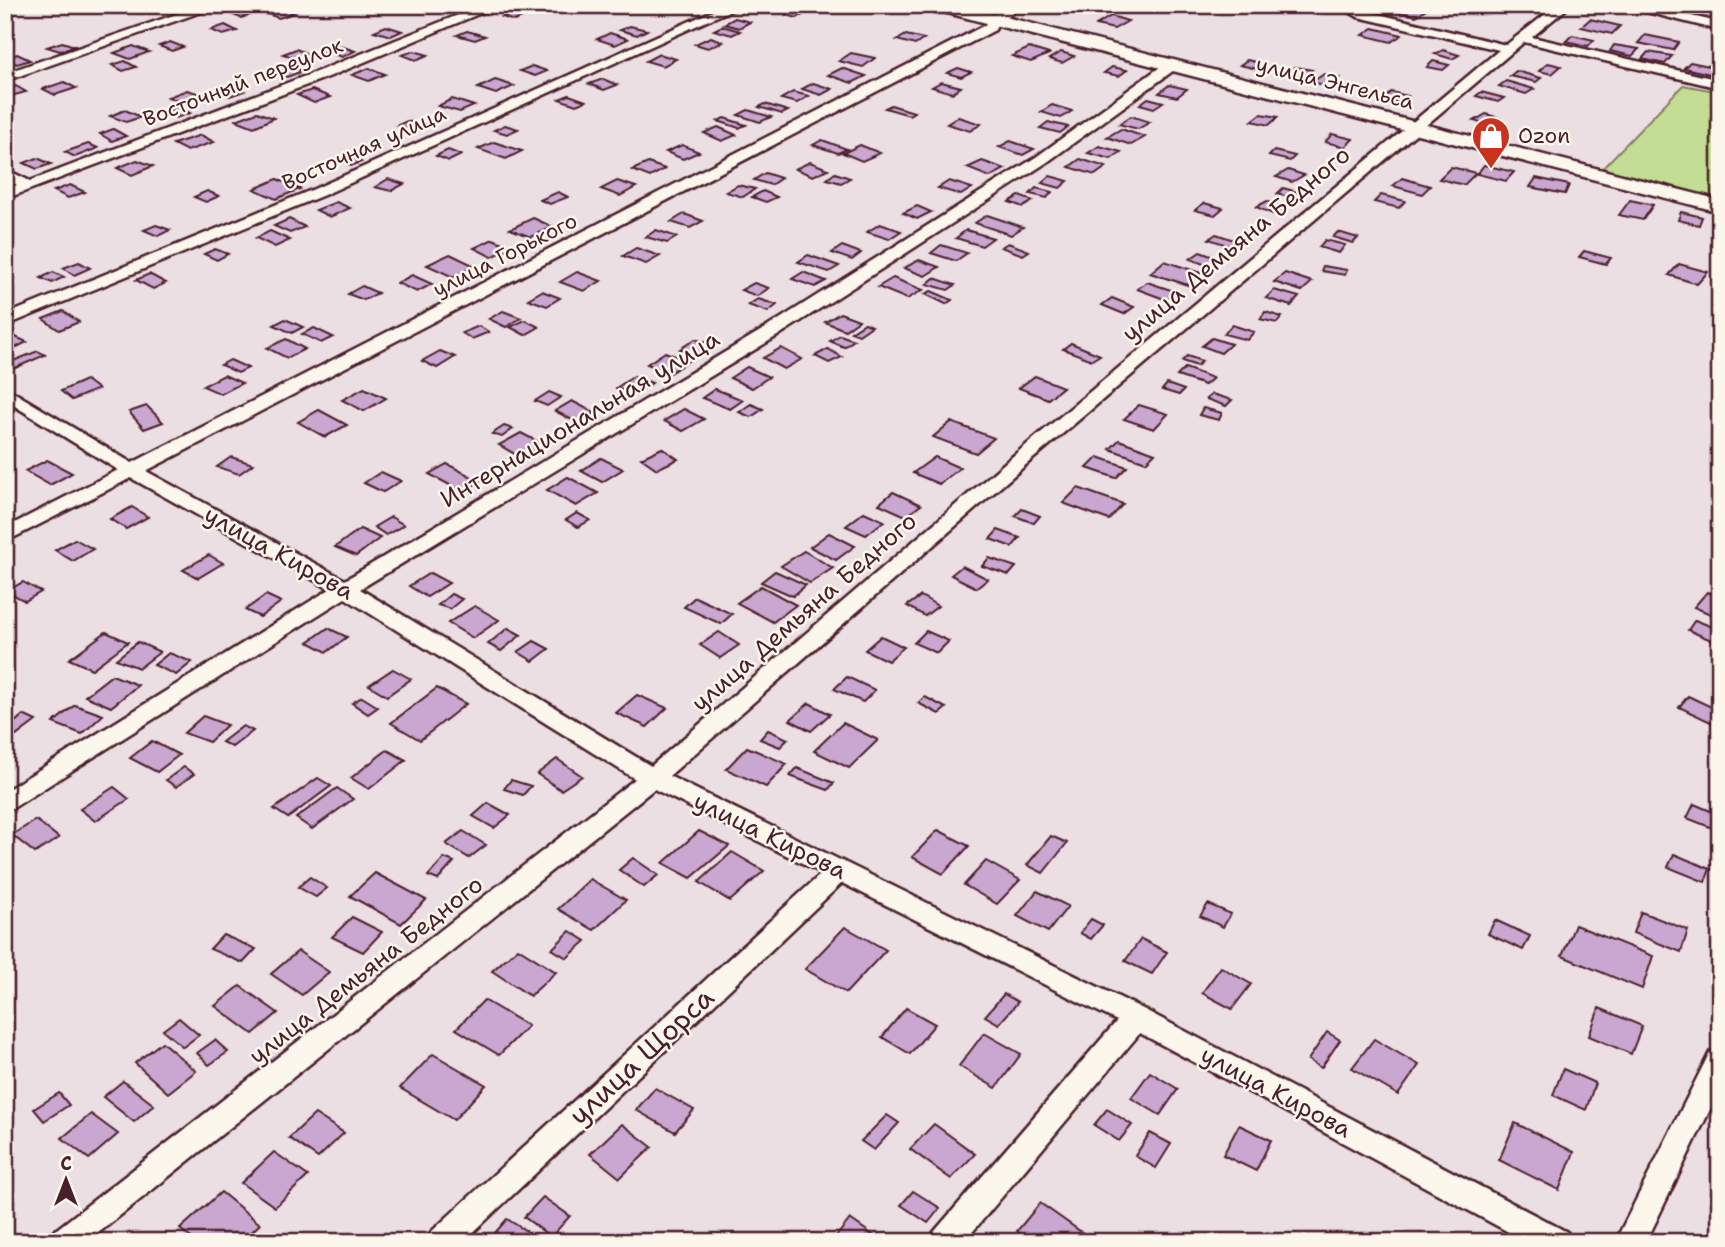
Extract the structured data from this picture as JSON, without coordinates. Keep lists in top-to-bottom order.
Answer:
{
  "streets": {
    "street": [
      "Восточный переулок",
      "улица Энгельса",
      "Восточная улица",
      "улица Демьяна Бедного",
      "улица Горького",
      "Интернациональная улица",
      "улица Кирова",
      "улица Щорса"
    ]
  },
  "crossings": [
    ["улица Энгельса", "улица Демьяна Бедного"],
    ["улица Энгельса", "улица Горького"],
    ["улица Энгельса", "Интернациональная улица"],
    ["улица Демьяна Бедного", "улица Кирова"],
    ["улица Горького", "улица Кирова"],
    ["Интернациональная улица", "улица Кирова"],
    ["улица Кирова", "улица Щорса"]
  ],
  "places": {
    "shop": ["Ozon"]
  },
  "north": "top"
}
